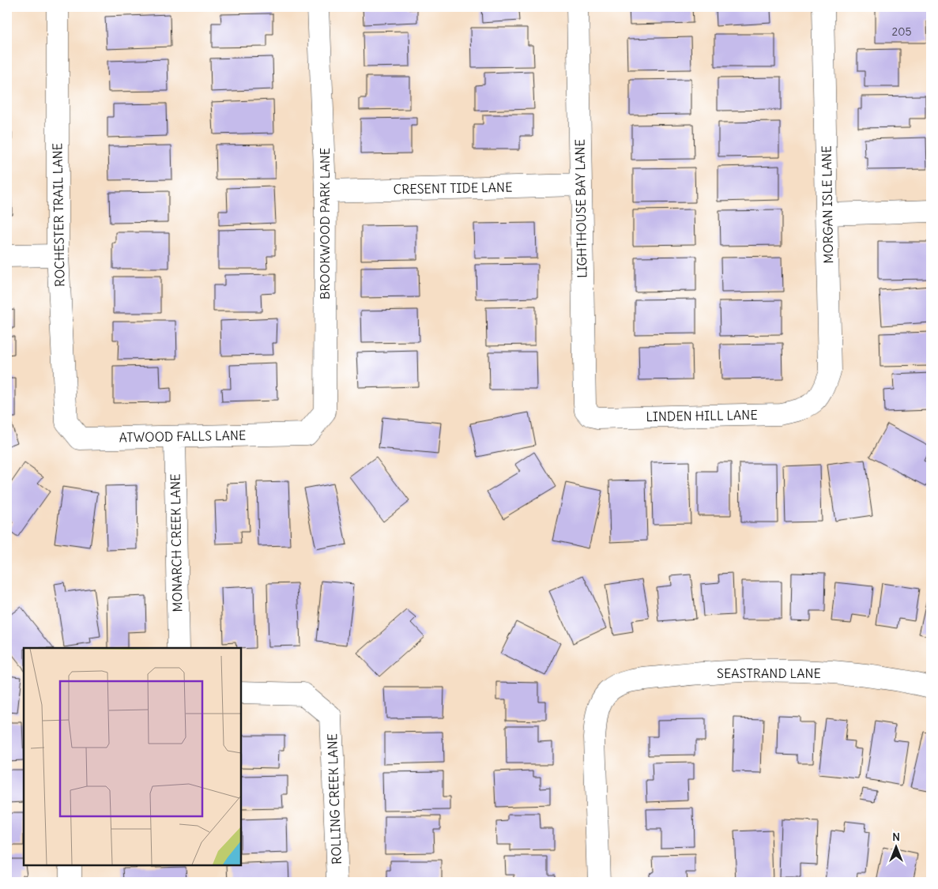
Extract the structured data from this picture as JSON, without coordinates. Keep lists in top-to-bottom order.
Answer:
{
  "streets": {
    "street": [
      "CRESENT TIDE LANE",
      "MORGAN ISLE LANE",
      "LIGHTHOUSE BAY LANE",
      "ROCHESTER TRAIL LANE",
      "BROOKWOOD PARK LANE",
      "LINDEN HILL LANE",
      "ATWOOD FALLS LANE",
      "MONARCH CREEK LANE",
      "SEASTRAND LANE",
      "ROLLING CREEK LANE"
    ]
  },
  "crossings": [
    ["CRESENT TIDE LANE", "LIGHTHOUSE BAY LANE"],
    ["CRESENT TIDE LANE", "BROOKWOOD PARK LANE"],
    ["MORGAN ISLE LANE", "LINDEN HILL LANE"],
    ["LIGHTHOUSE BAY LANE", "LINDEN HILL LANE"],
    ["ROCHESTER TRAIL LANE", "ATWOOD FALLS LANE"],
    ["BROOKWOOD PARK LANE", "ATWOOD FALLS LANE"],
    ["ATWOOD FALLS LANE", "MONARCH CREEK LANE"]
  ],
  "house_numbers": ["205"],
  "north": "top"
}
